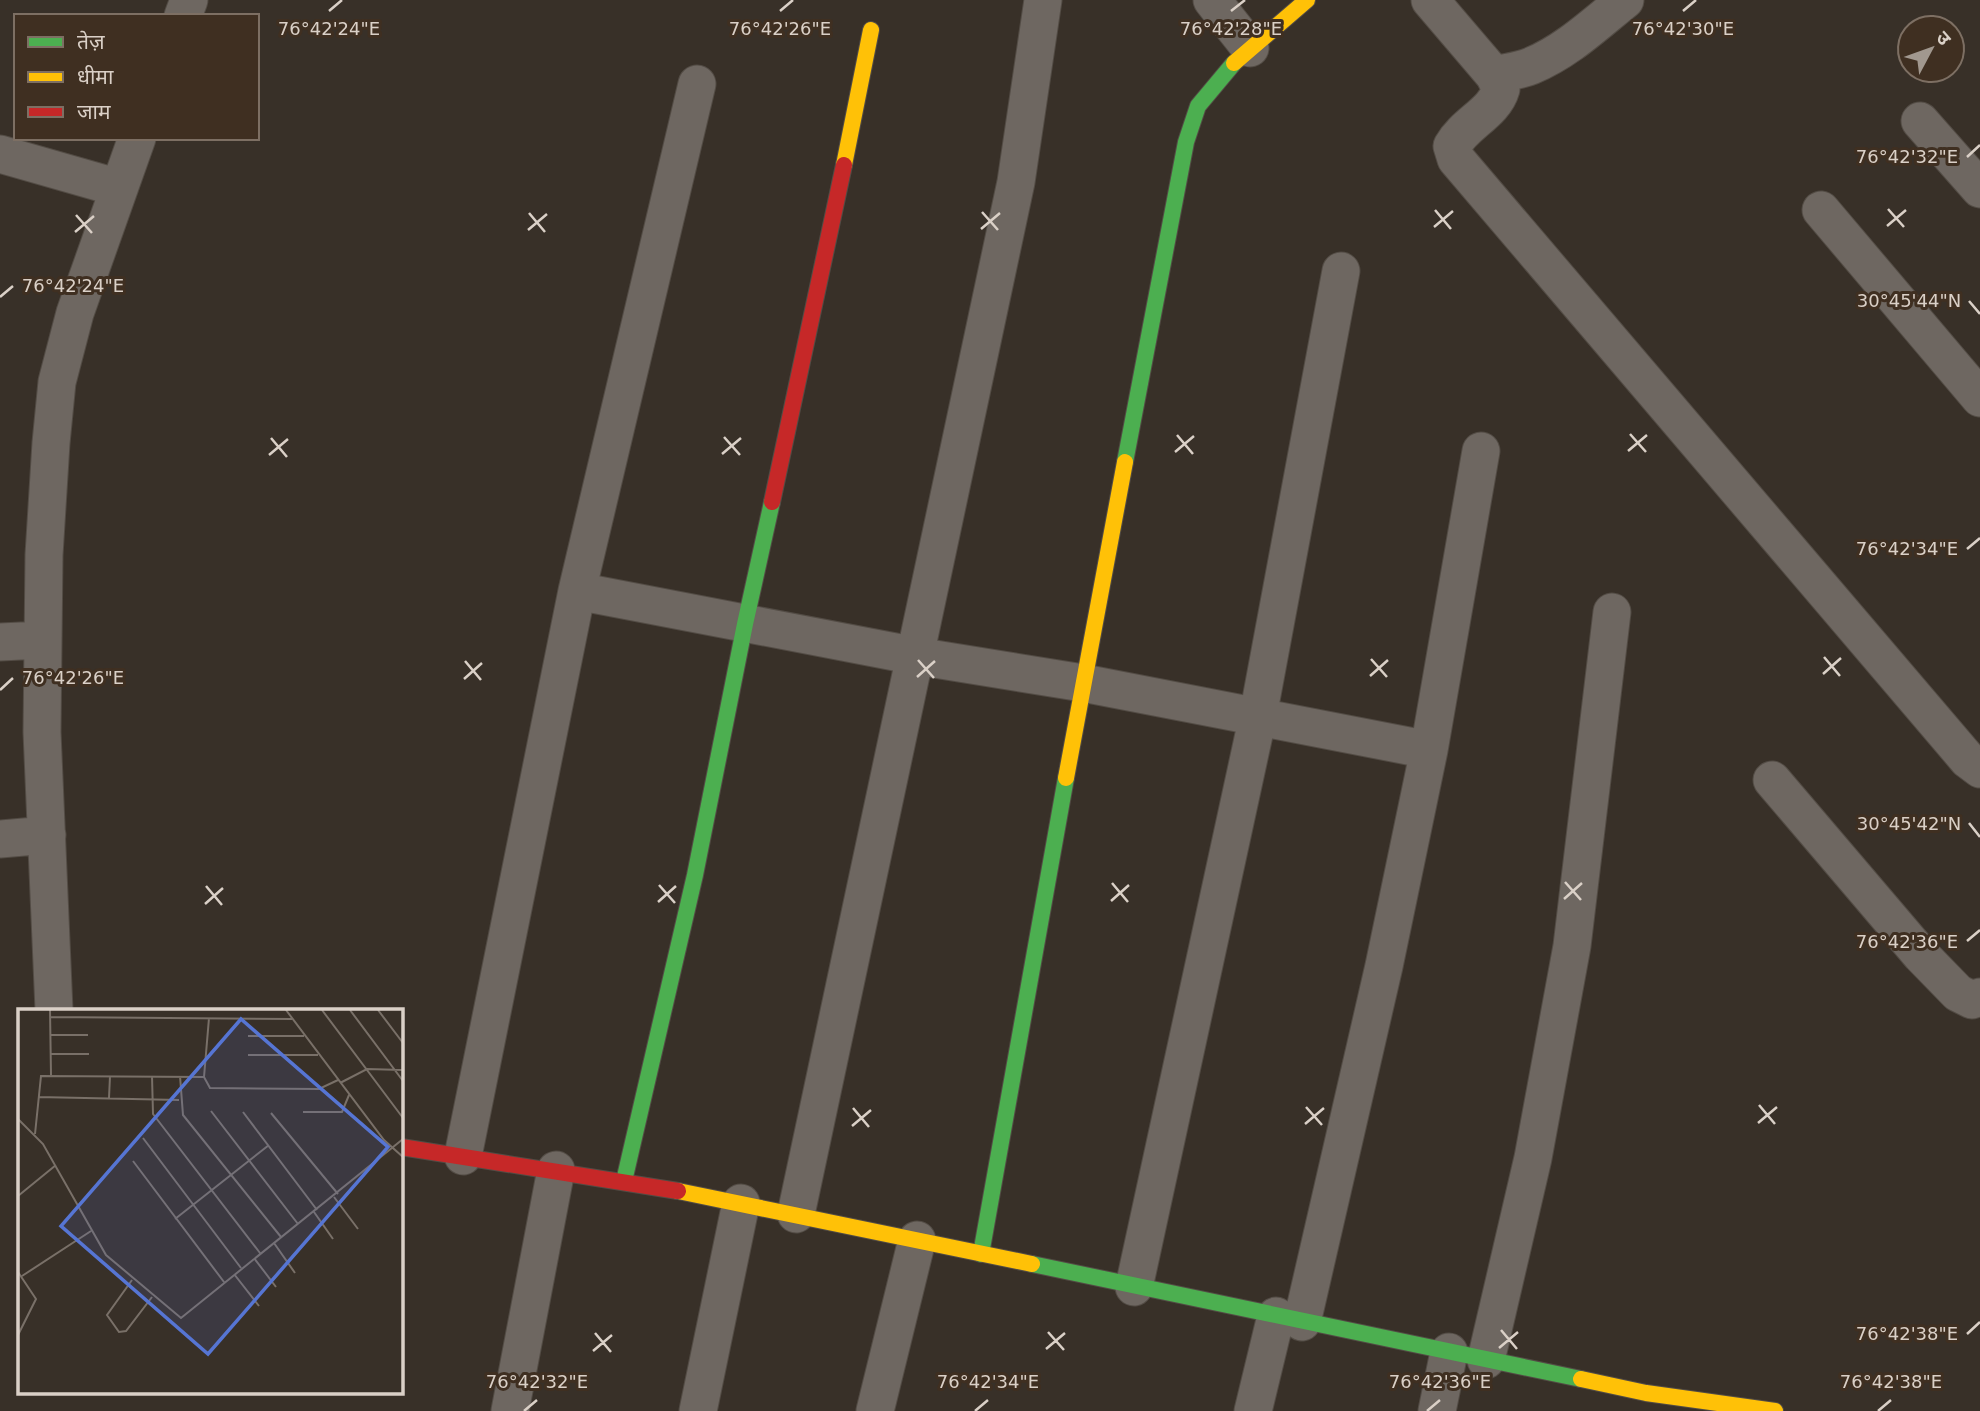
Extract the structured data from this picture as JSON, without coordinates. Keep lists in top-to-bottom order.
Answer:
{
  "legend": ["तेज़", "धीमा", "जाम"],
  "north": "top right",
  "coordinates": [
    "76°42'24\"E",
    "76°42'26\"E",
    "76°42'28\"E",
    "76°42'30\"E",
    "76°42'32\"E",
    "30°45'44\"N",
    "76°42'34\"E",
    "30°45'42\"N",
    "76°42'36\"E",
    "76°42'38\"E"
  ]
}
